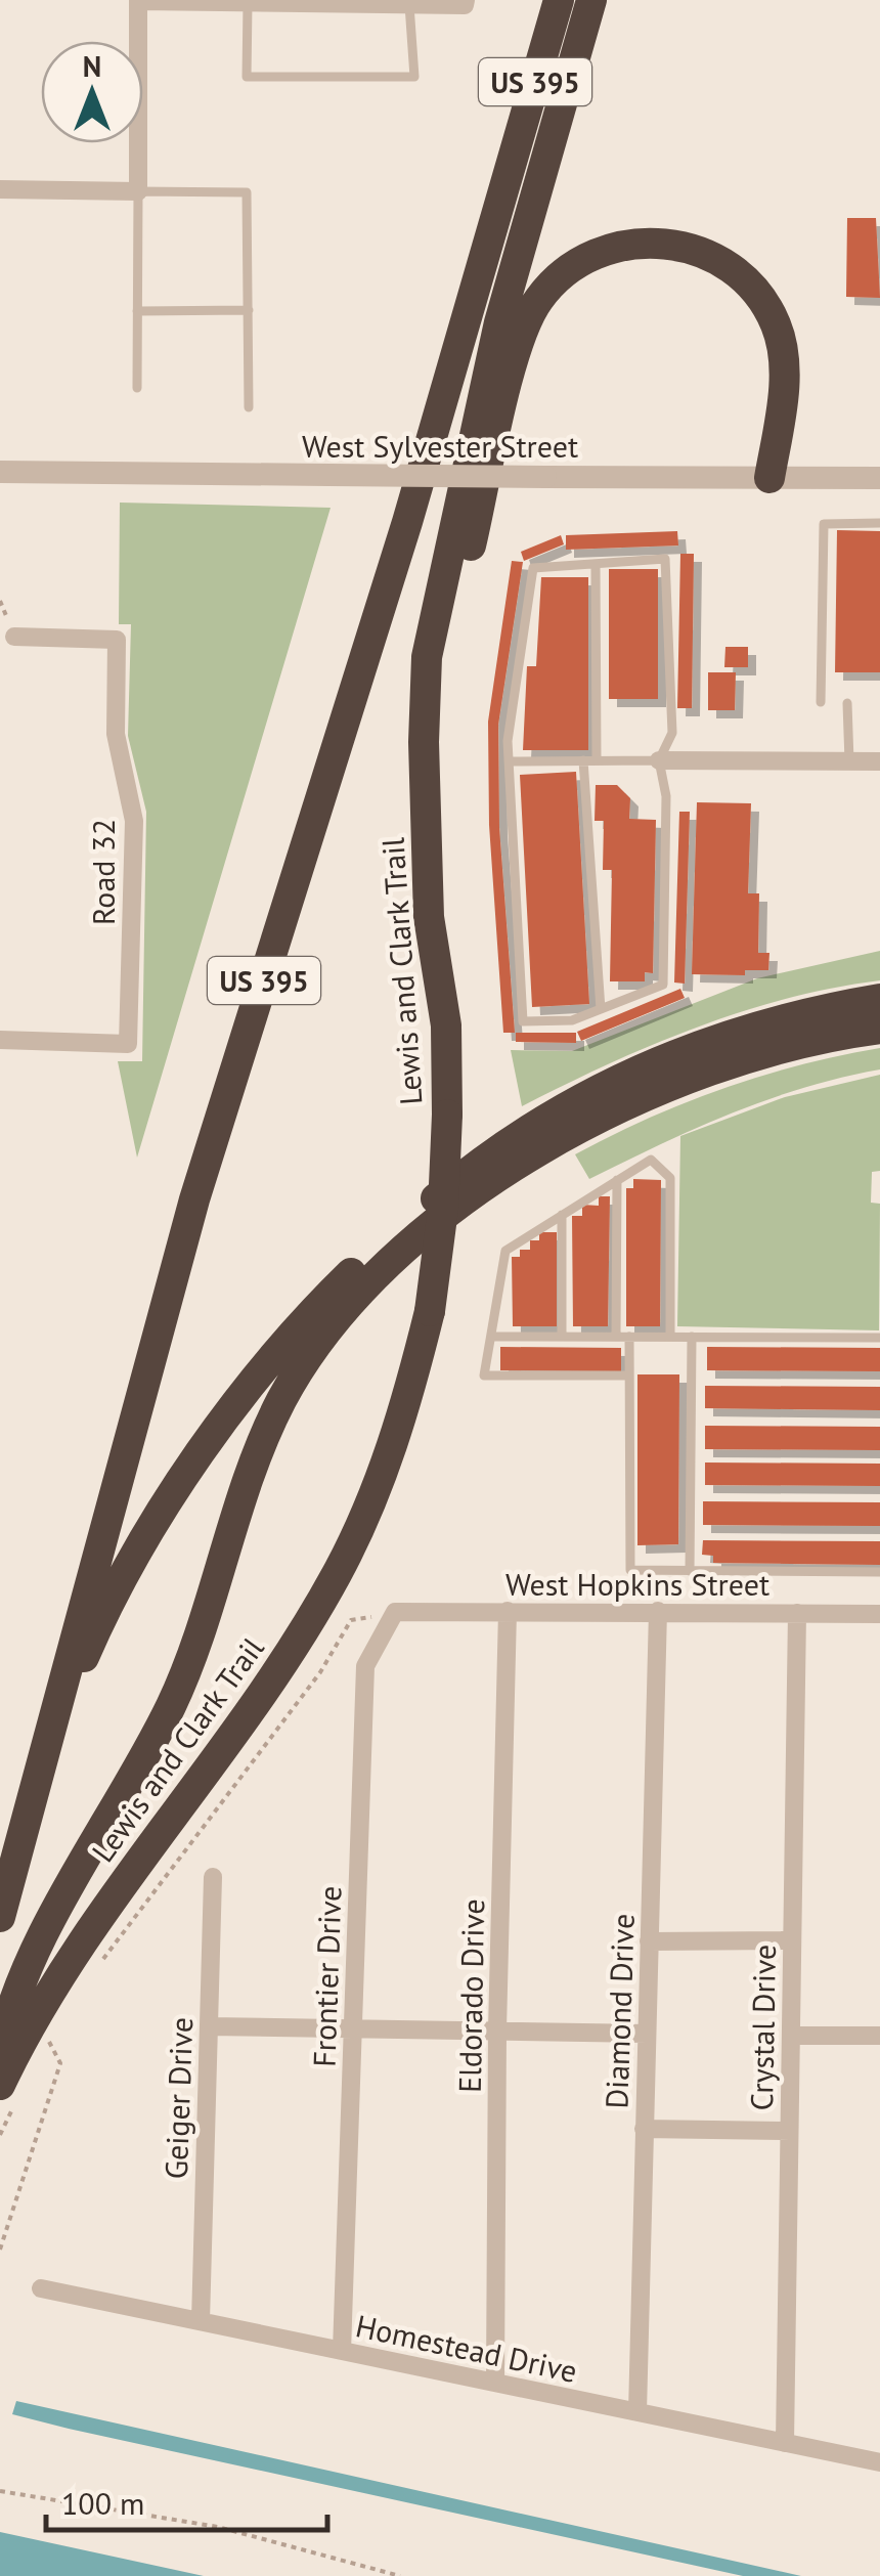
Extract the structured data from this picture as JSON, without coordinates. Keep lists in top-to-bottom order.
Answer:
{
  "streets": {
    "highway": ["US 395", "Lewis and Clark Trail"],
    "street": [
      "West Sylvester Street",
      "Road 32",
      "West Hopkins Street",
      "Frontier Drive",
      "Eldorado Drive",
      "Diamond Drive",
      "Crystal Drive",
      "Geiger Drive",
      "Homestead Drive"
    ]
  },
  "crossings": [
    ["West Hopkins Street", "Frontier Drive"],
    ["West Hopkins Street", "Eldorado Drive"],
    ["West Hopkins Street", "Diamond Drive"],
    ["West Hopkins Street", "Crystal Drive"],
    ["Frontier Drive", "Homestead Drive"],
    ["Eldorado Drive", "Homestead Drive"],
    ["Diamond Drive", "Homestead Drive"],
    ["Crystal Drive", "Homestead Drive"],
    ["Geiger Drive", "Homestead Drive"]
  ],
  "scale_bar": "100 m",
  "north": "top"
}
